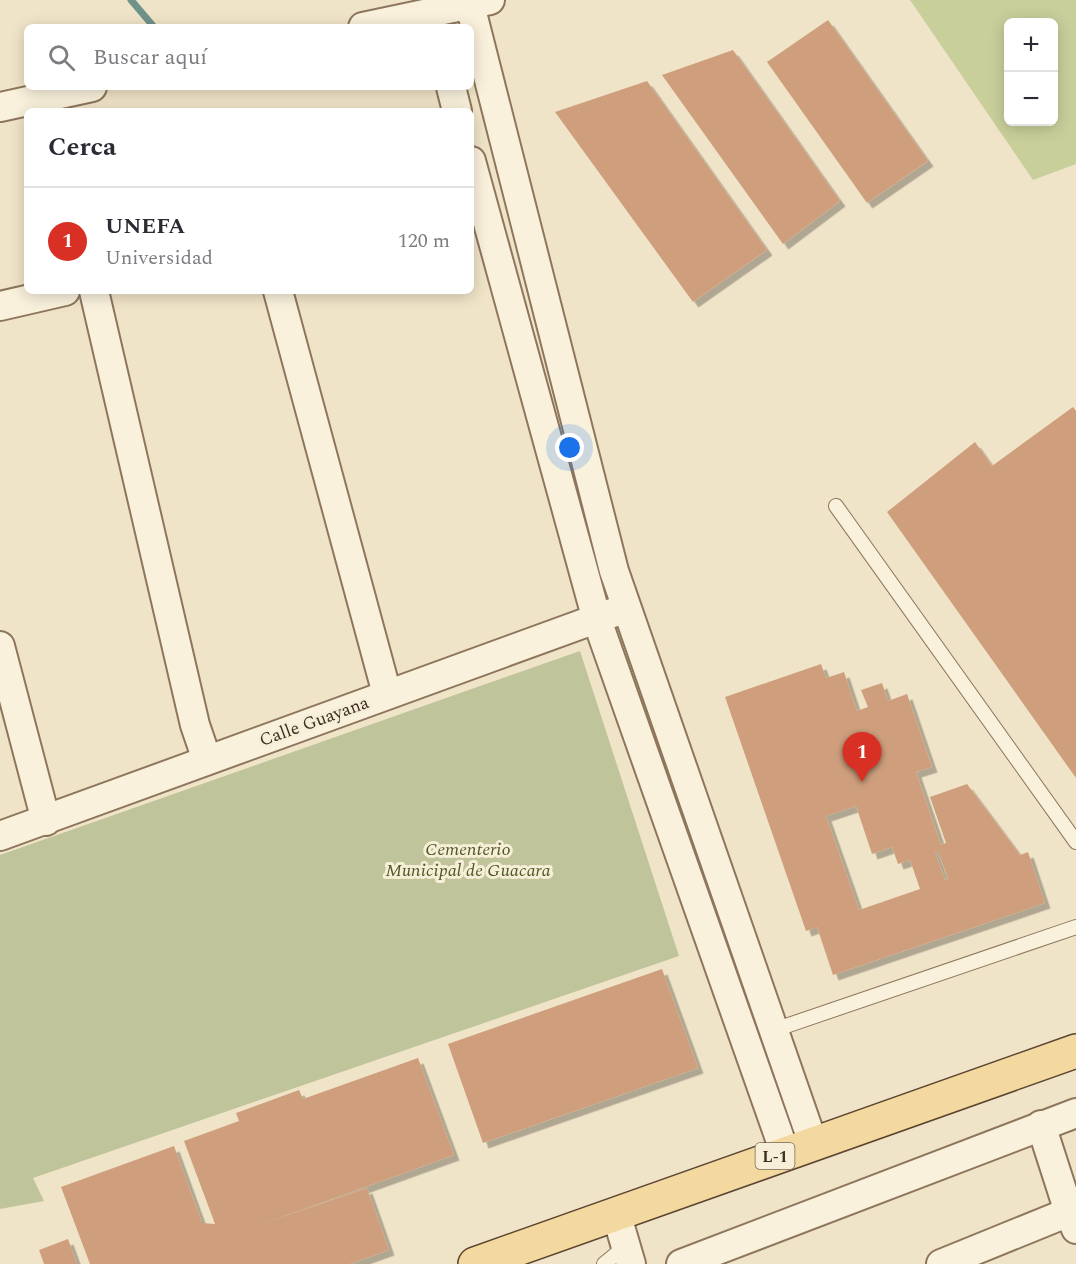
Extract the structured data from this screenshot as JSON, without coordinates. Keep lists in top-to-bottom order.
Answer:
{
  "streets": {
    "main road": ["L-1"],
    "street": ["Calle Guayana"]
  },
  "parks": ["Cementerio Municipal de Guacara"],
  "page": {
    "map_buttons": ["+", "−"],
    "search": "Buscar aquí",
    "heading": "Cerca",
    "list": [
      {
        "mark": "1",
        "name": "UNEFA",
        "note": "Universidad",
        "value": "120 m"
      }
    ],
    "pins": "1"
  }
}
